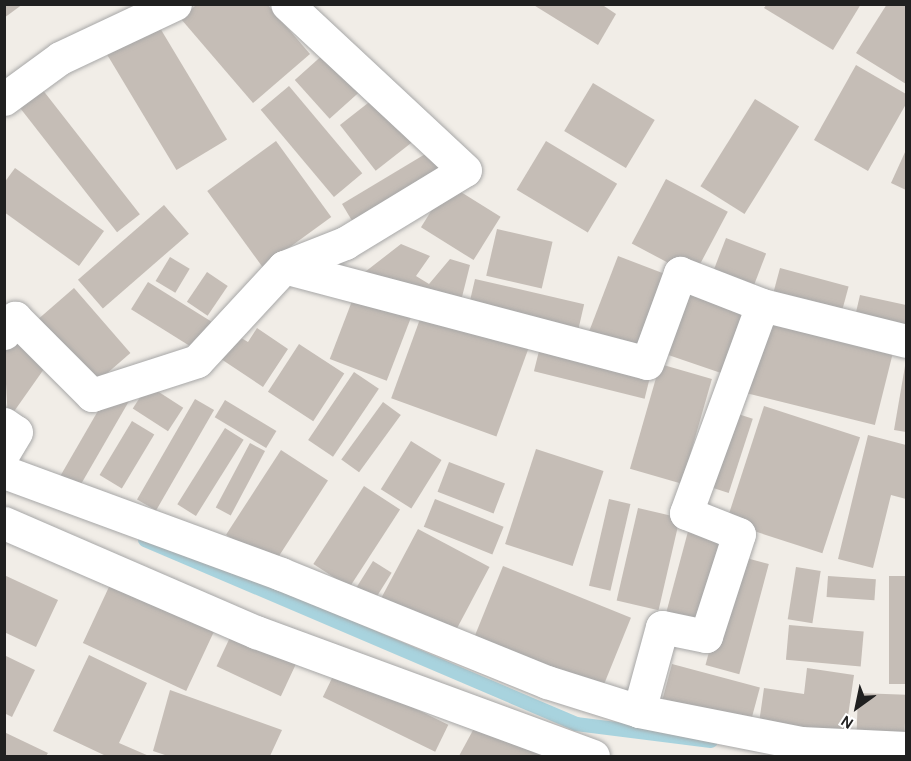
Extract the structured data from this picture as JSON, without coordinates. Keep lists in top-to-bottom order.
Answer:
{
  "north": "bottom left"
}
